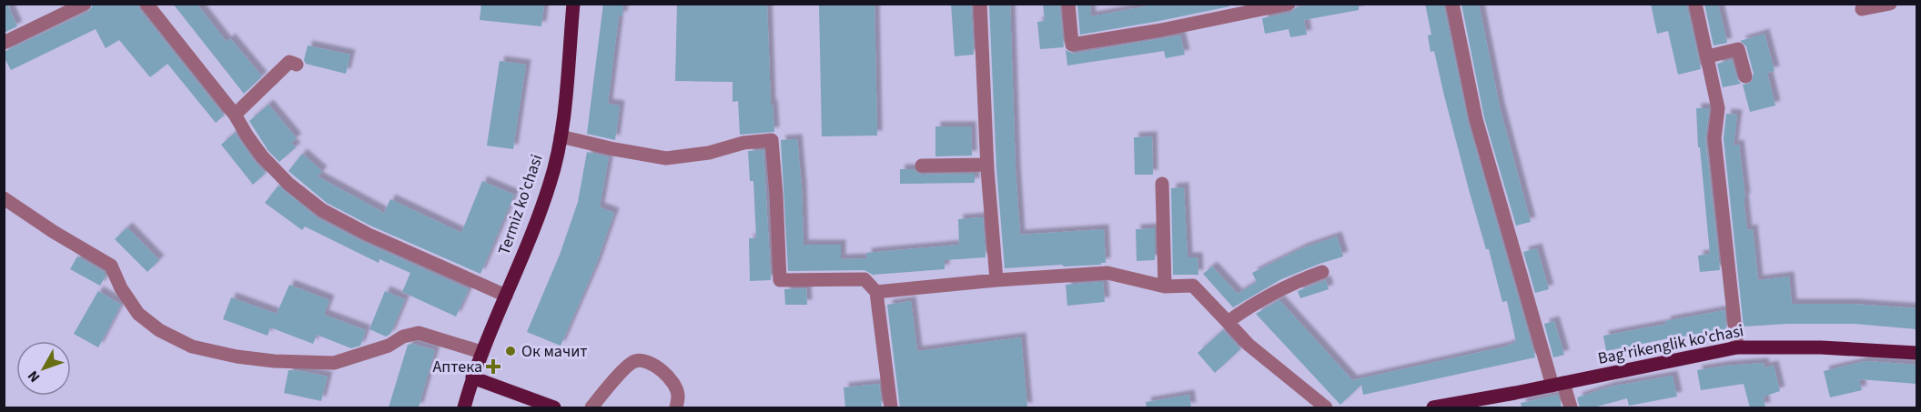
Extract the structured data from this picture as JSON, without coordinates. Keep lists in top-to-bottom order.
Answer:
{
  "streets": {
    "main road": ["Termiz ko'chasi", "Bag'rikenglik ko'chasi"]
  },
  "places": {
    "other": ["Ок мачит"],
    "health": ["Аптека"]
  },
  "north": "bottom left"
}
